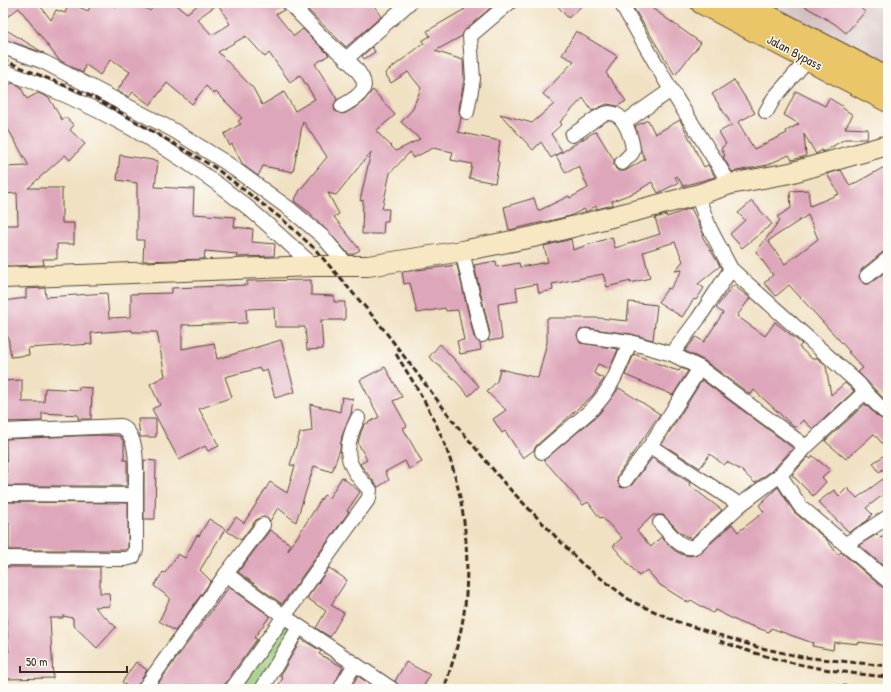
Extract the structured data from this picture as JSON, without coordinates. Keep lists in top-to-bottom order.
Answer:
{
  "streets": {
    "highway": ["Jalan Bypass"]
  },
  "scale_bar": "50 m"
}
